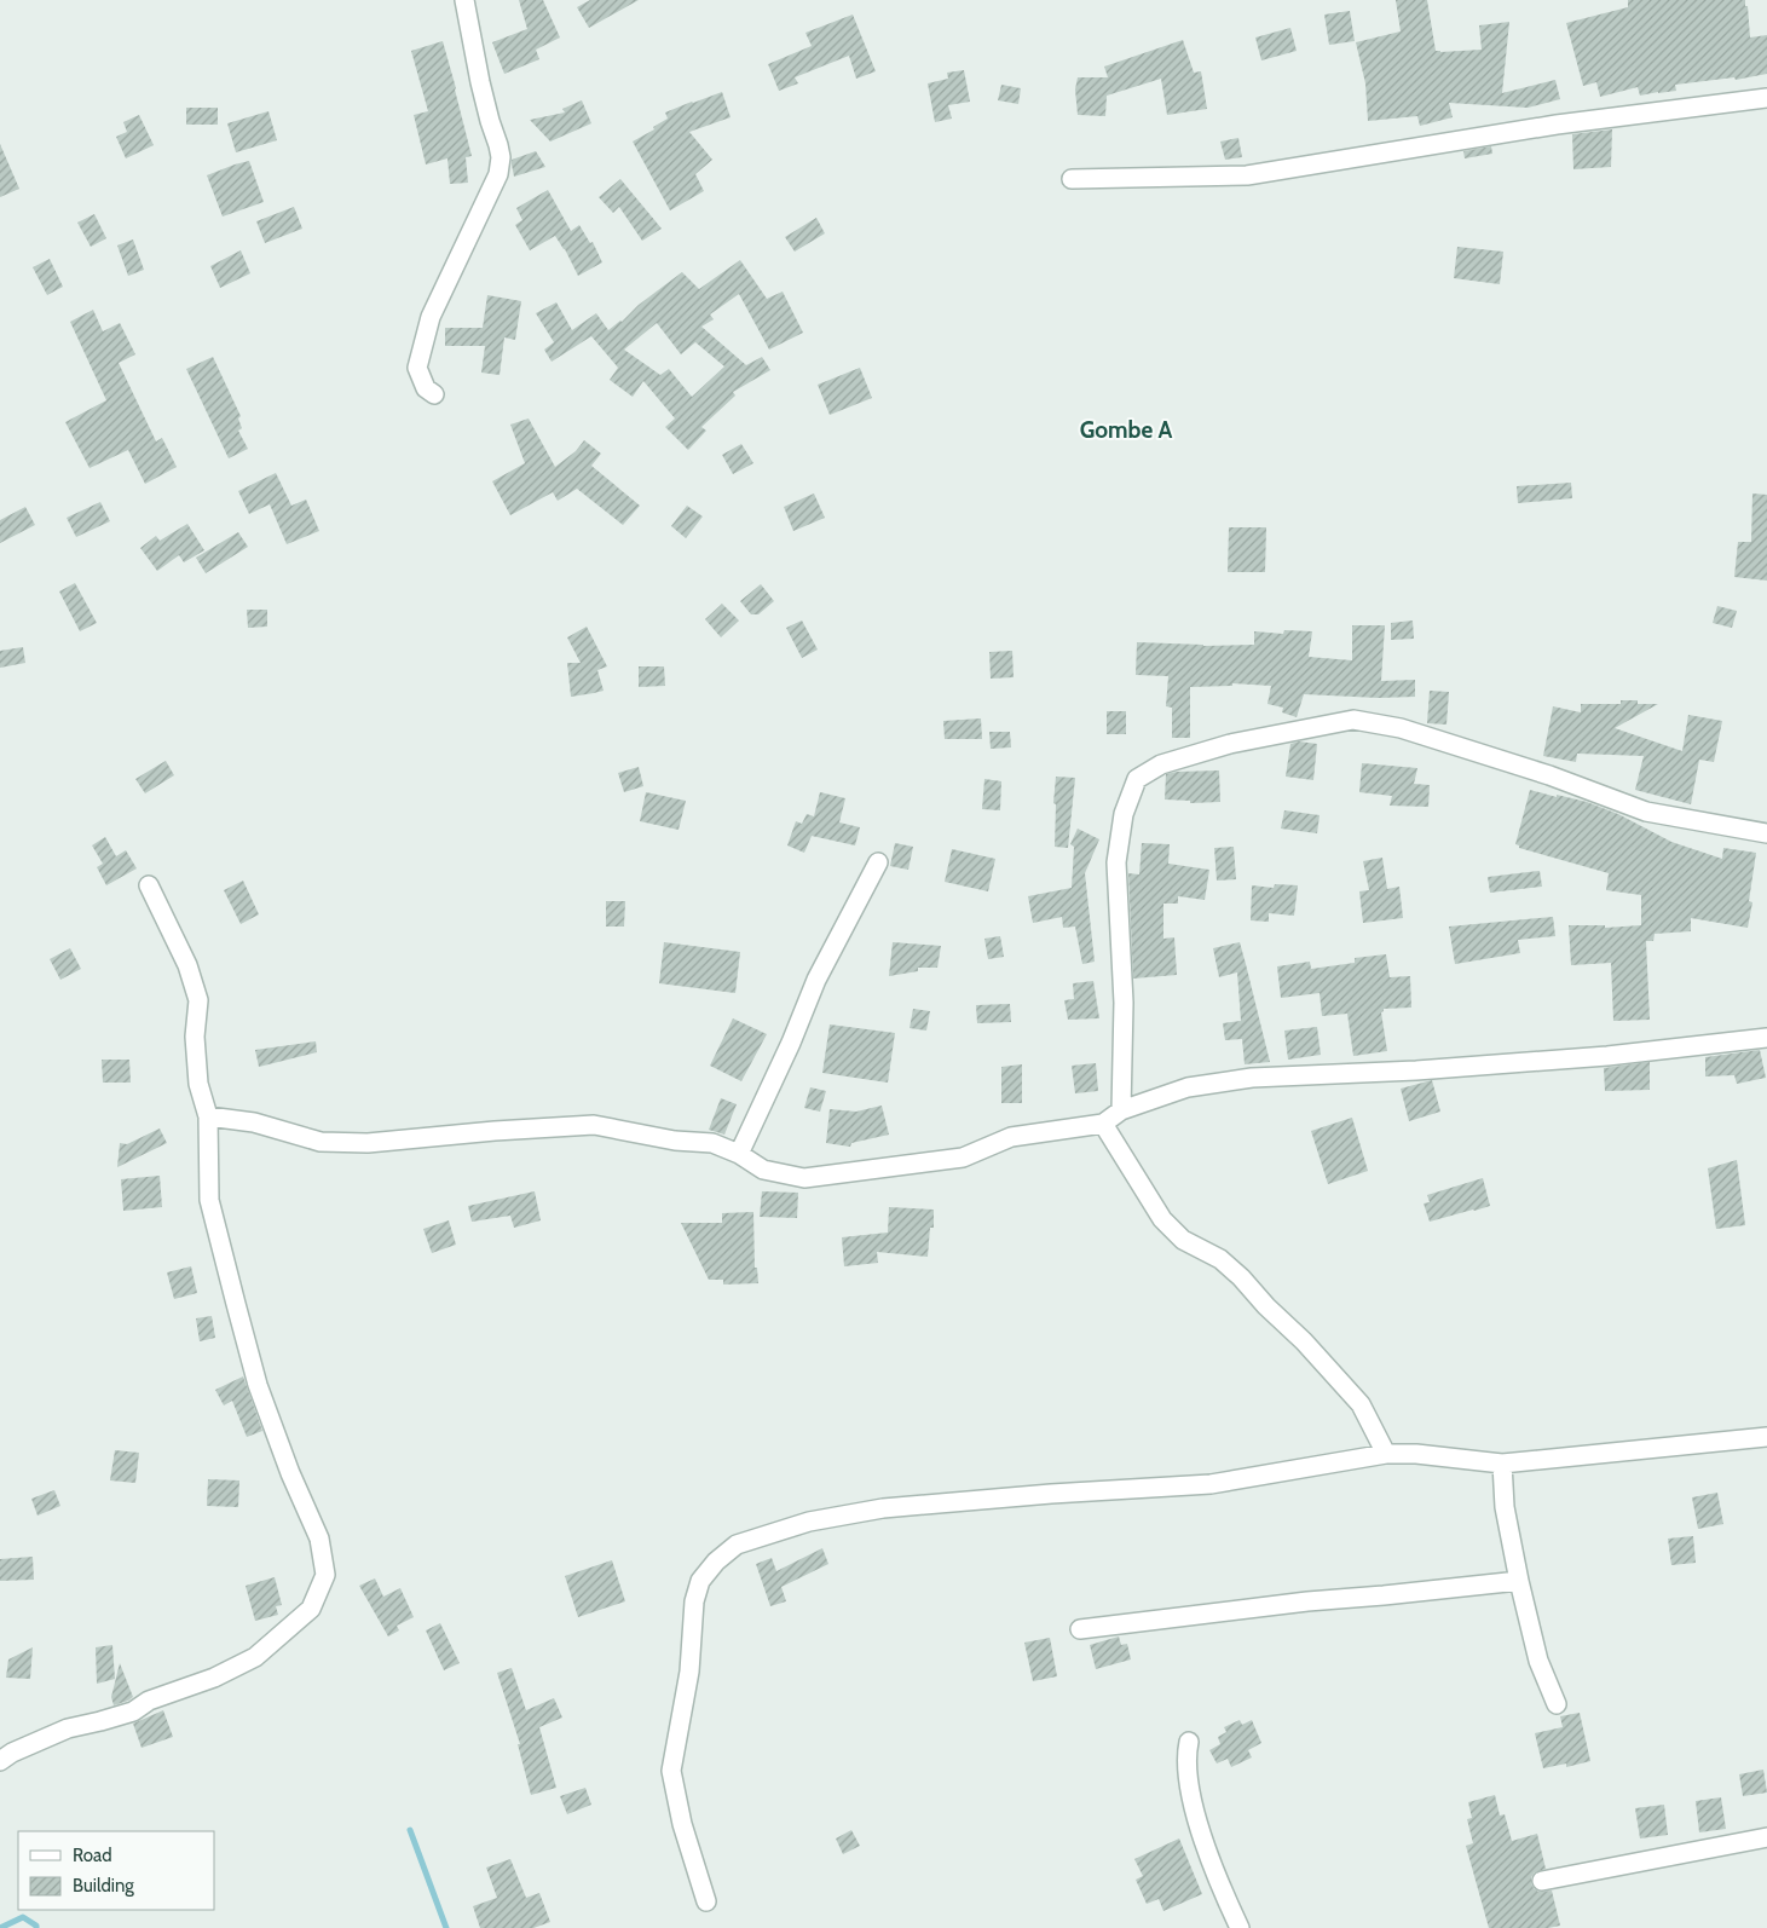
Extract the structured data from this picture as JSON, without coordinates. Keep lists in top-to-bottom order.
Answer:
{
  "districts": ["Gombe A"],
  "legend": ["Road", "Building"]
}
